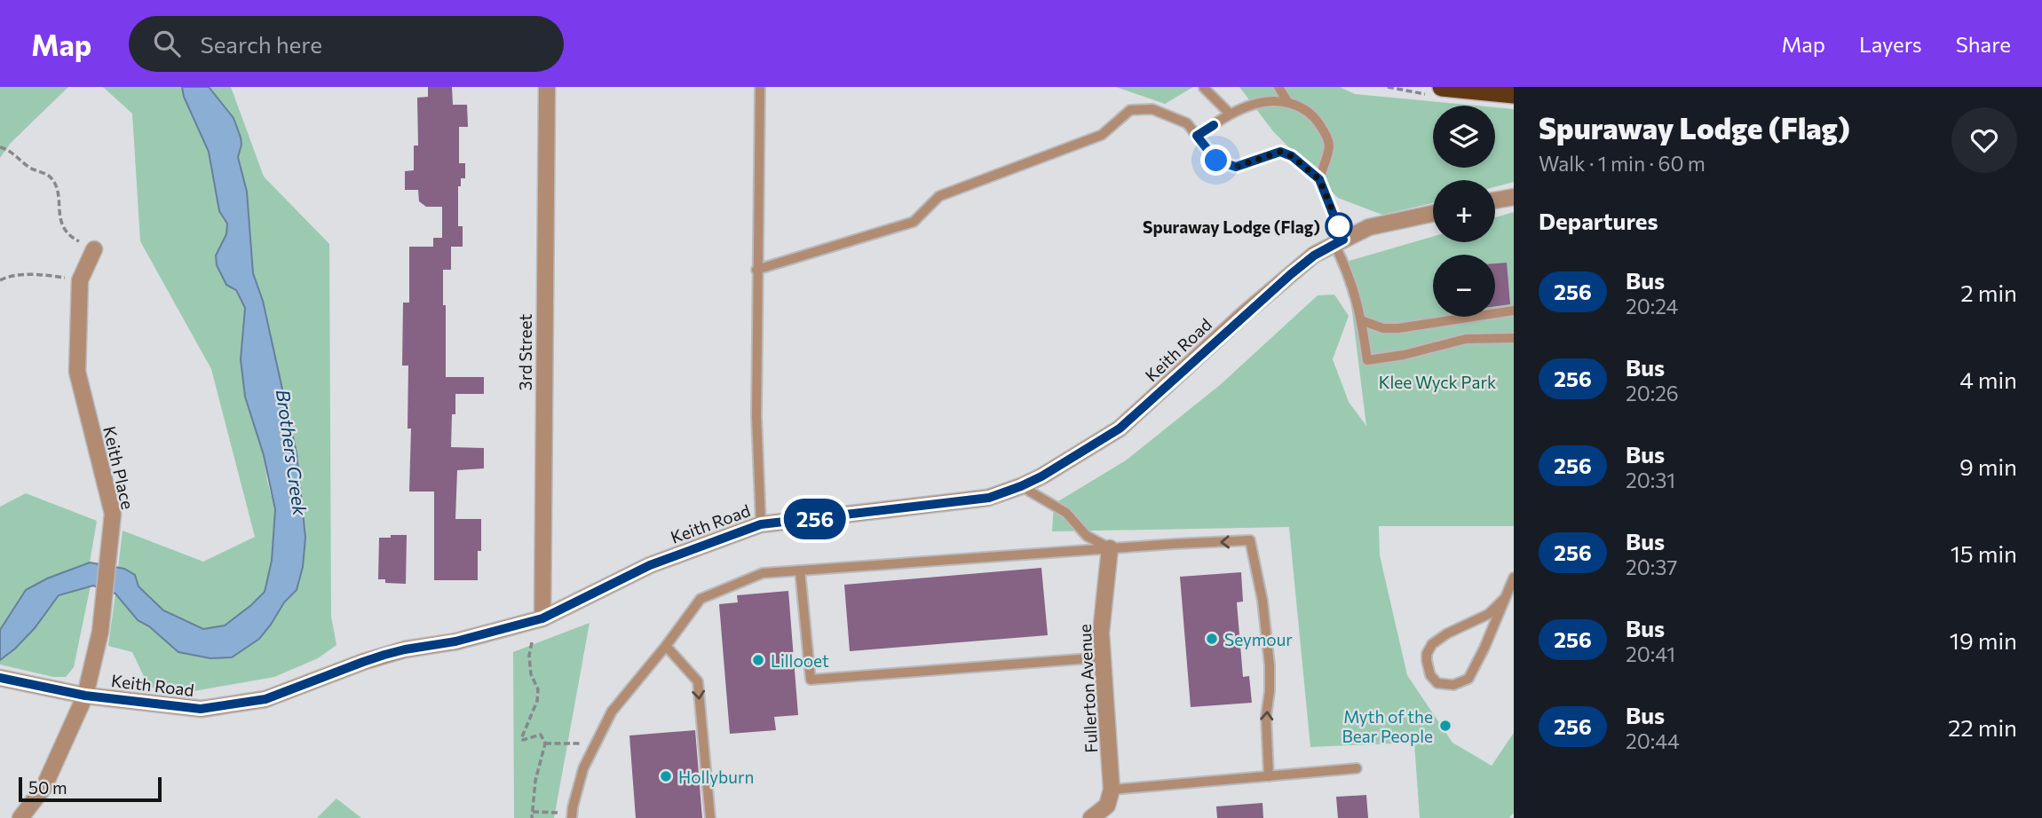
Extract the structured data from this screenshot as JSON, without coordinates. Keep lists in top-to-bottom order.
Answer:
{
  "streets": {
    "street": [
      "Keith Road",
      "3rd Street",
      "Keith Place",
      "Fullerton Avenue"
    ]
  },
  "crossings": [
    ["Keith Road", "3rd Street"],
    ["Keith Road", "Keith Place"]
  ],
  "water": ["Brothers Creek"],
  "parks": ["Klee Wyck Park"],
  "places": [
    "Spuraway Lodge (Flag)",
    "Seymour",
    "Lillooet",
    "Myth of the Bear People",
    "Hollyburn"
  ],
  "lines": ["bus line 256"],
  "scale_bar": "50 m",
  "page": {
    "header": "Map",
    "search": "Search here",
    "nav": ["Map", "Layers", "Share"],
    "on_map": "256",
    "heading": [
      ["Spuraway Lodge (Flag)", "Walk · 1 min · 60 m"],
      "Departures"
    ],
    "map_buttons": ["+", "−"],
    "list": [
      {
        "mark": "256",
        "name": "Bus",
        "note": "20:24",
        "value": "2 min"
      },
      {
        "mark": "256",
        "name": "Bus",
        "note": "20:26",
        "value": "4 min"
      },
      {
        "mark": "256",
        "name": "Bus",
        "note": "20:31",
        "value": "9 min"
      },
      {
        "mark": "256",
        "name": "Bus",
        "note": "20:37",
        "value": "15 min"
      },
      {
        "mark": "256",
        "name": "Bus",
        "note": "20:41",
        "value": "19 min"
      },
      {
        "mark": "256",
        "name": "Bus",
        "note": "20:44",
        "value": "22 min"
      }
    ],
    "scale": "50 m"
  }
}
